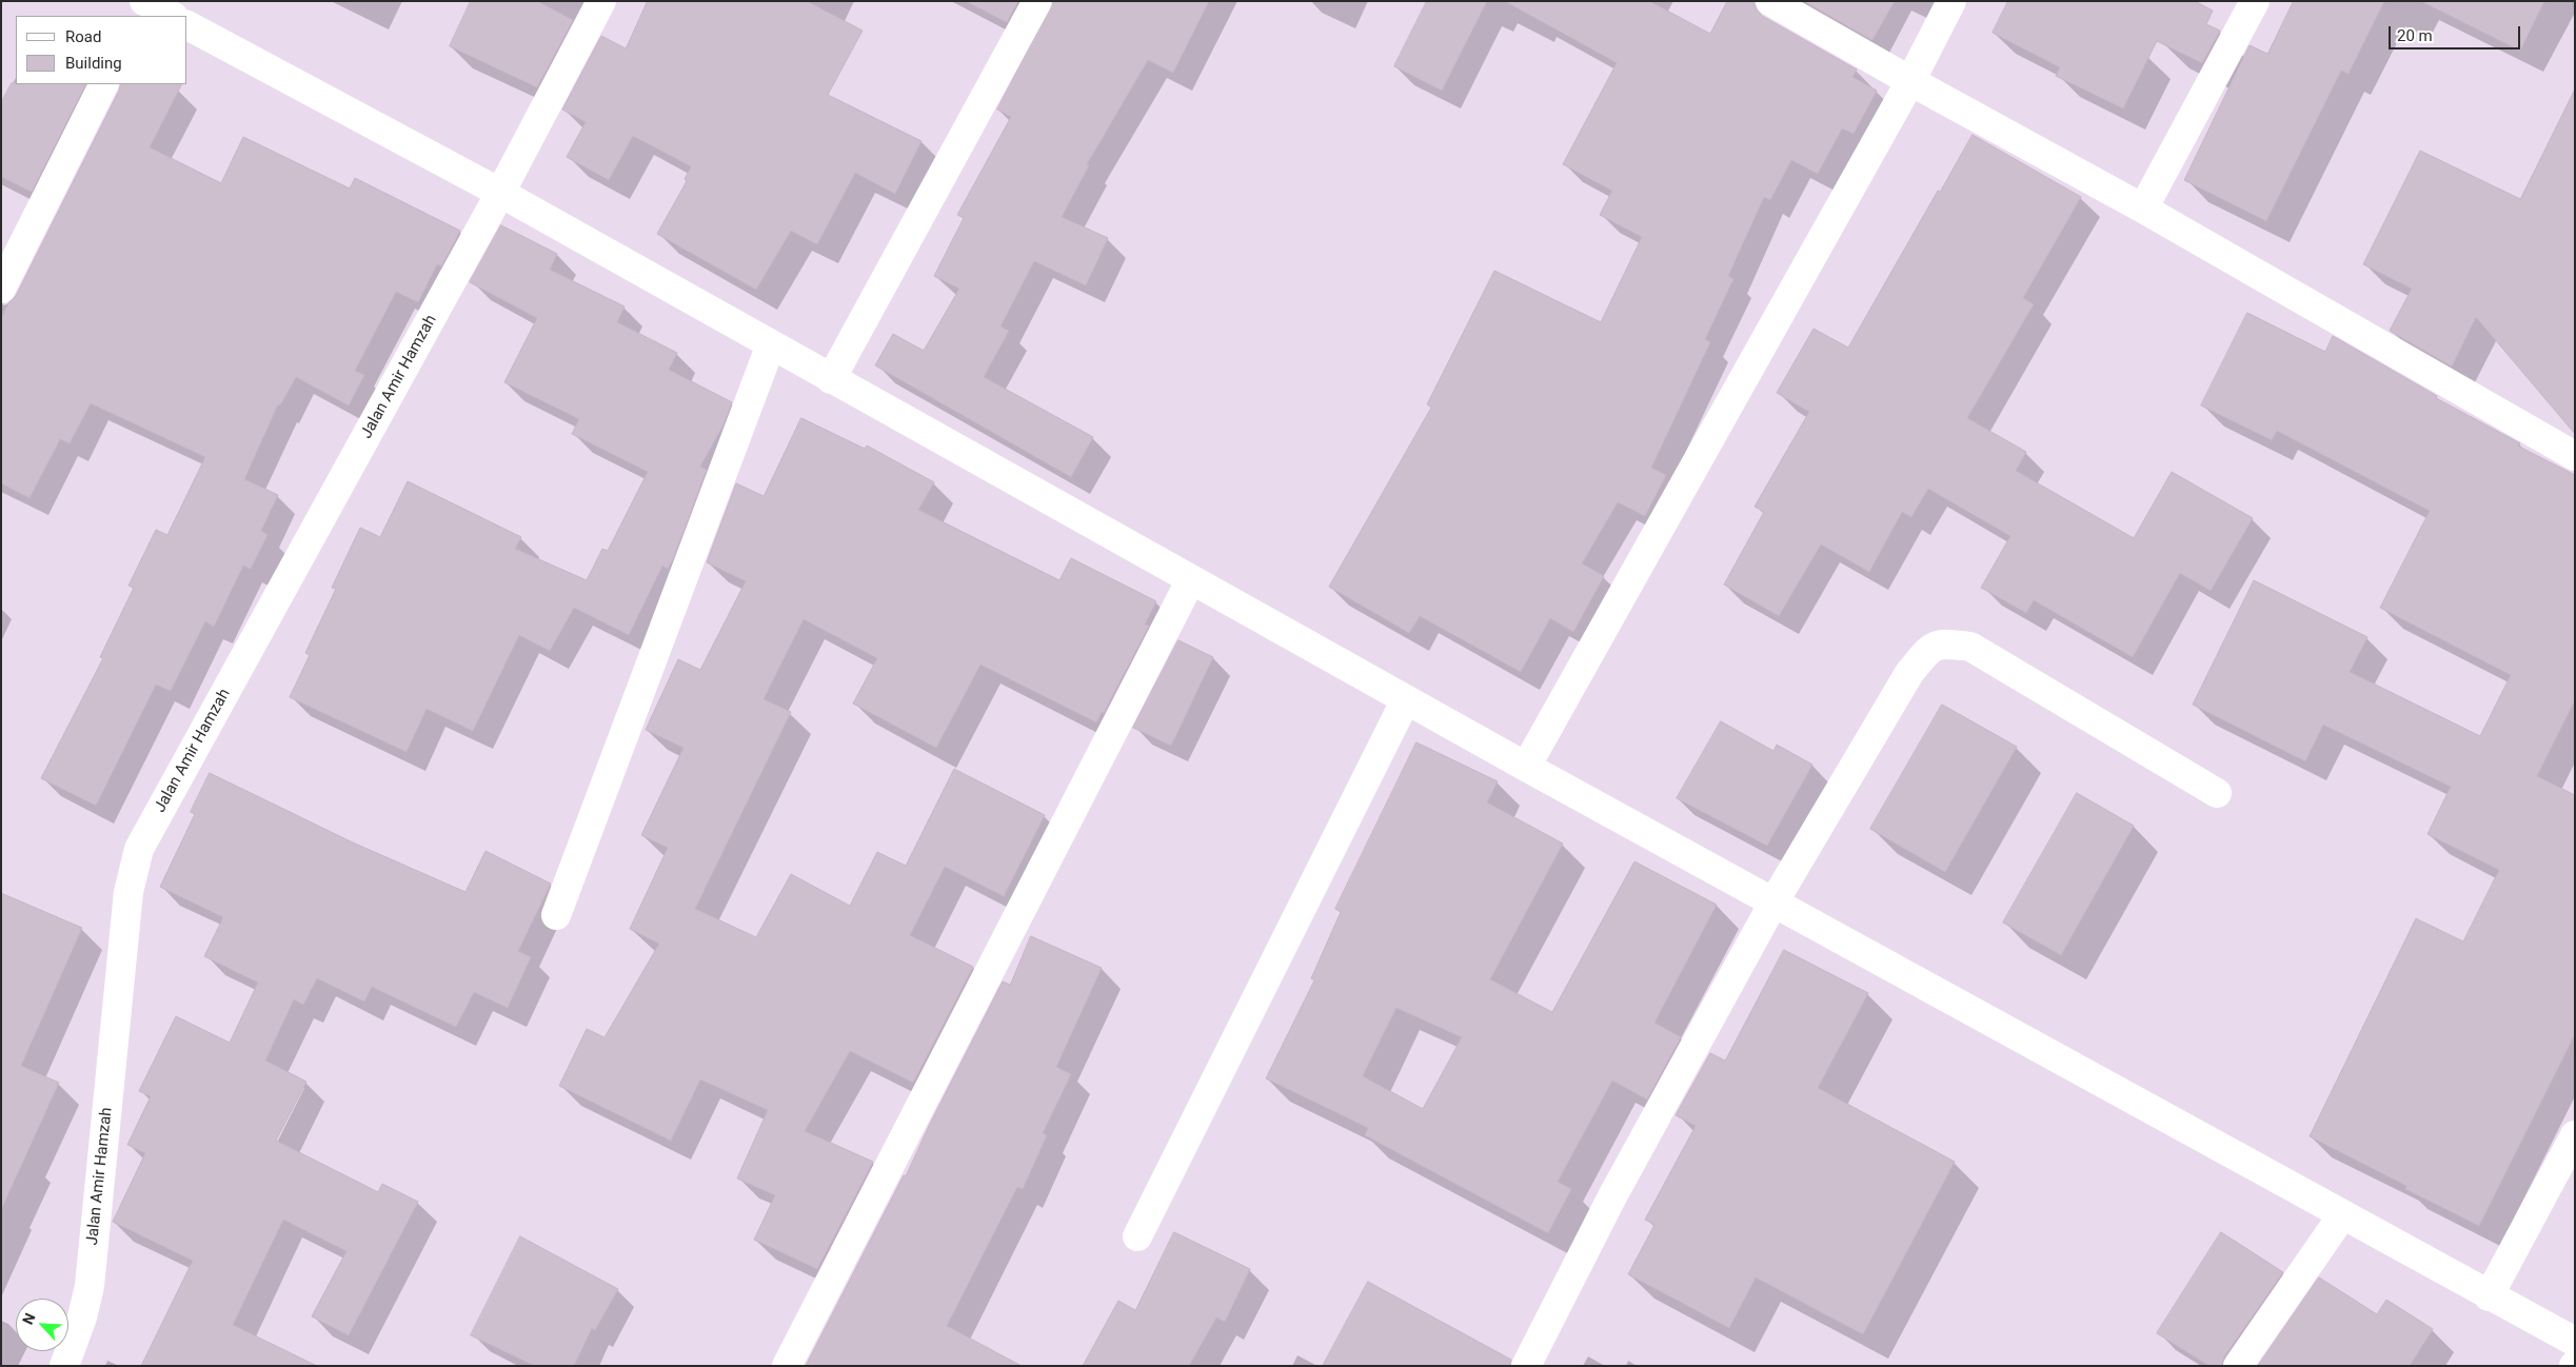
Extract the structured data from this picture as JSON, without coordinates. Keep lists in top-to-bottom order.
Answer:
{
  "streets": {
    "street": ["Jalan Amir Hamzah"]
  },
  "legend": ["Road", "Building"],
  "scale_bar": "20 m",
  "north": "top left"
}
